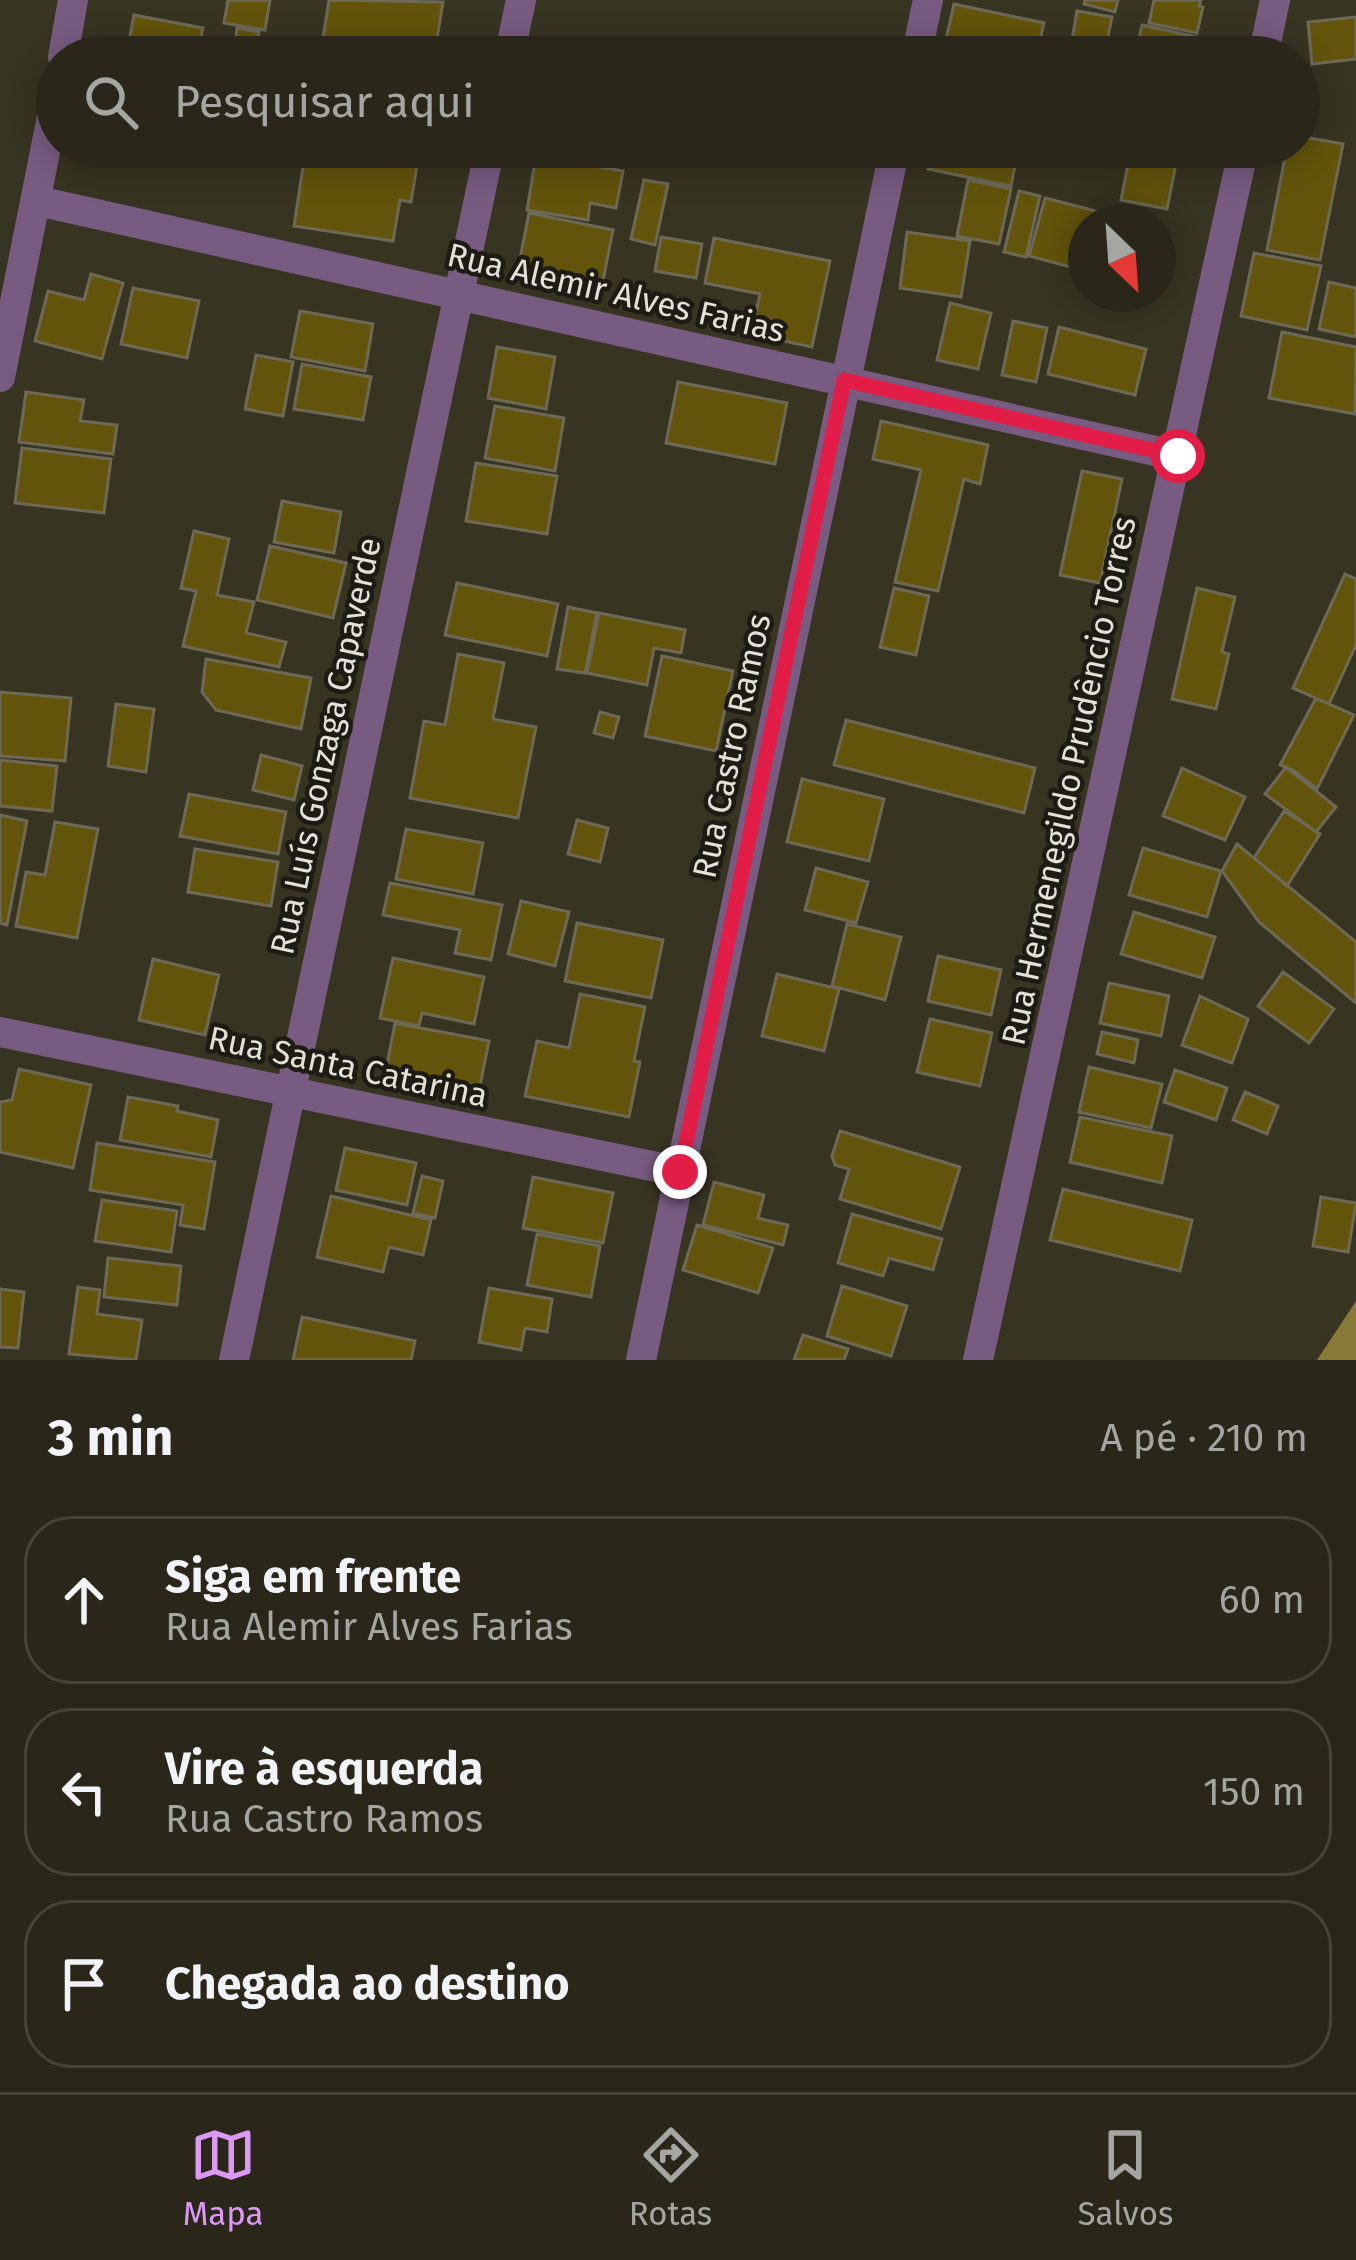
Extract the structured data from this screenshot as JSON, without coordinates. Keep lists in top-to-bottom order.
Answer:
{
  "streets": {
    "street": [
      "Rua Alemir Alves Farias",
      "Rua Luís Gonzaga Capaverde",
      "Rua Castro Ramos",
      "Rua Hermenegildo Prudêncio Torres",
      "Rua Santa Catarina"
    ]
  },
  "crossings": [
    ["Rua Alemir Alves Farias", "Rua Luís Gonzaga Capaverde"],
    ["Rua Alemir Alves Farias", "Rua Castro Ramos"],
    ["Rua Alemir Alves Farias", "Rua Hermenegildo Prudêncio Torres"],
    ["Rua Luís Gonzaga Capaverde", "Rua Santa Catarina"],
    ["Rua Castro Ramos", "Rua Santa Catarina"]
  ],
  "north": "bottom right",
  "page": {
    "search": "Pesquisar aqui",
    "heading": ["3 min", "A pé · 210 m"],
    "list": [
      ["Siga em frente", "Rua Alemir Alves Farias", "60 m"],
      ["Vire à esquerda", "Rua Castro Ramos", "150 m"],
      "Chegada ao destino"
    ],
    "nav": ["Mapa", "Rotas", "Salvos"]
  }
}
